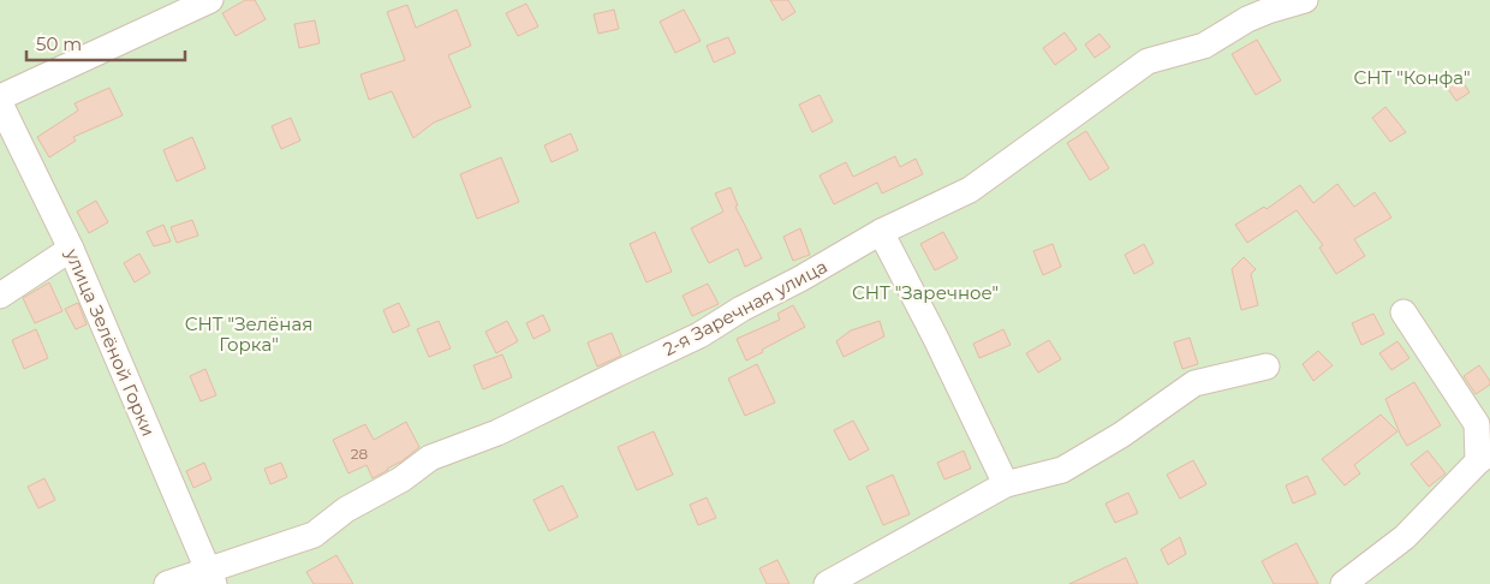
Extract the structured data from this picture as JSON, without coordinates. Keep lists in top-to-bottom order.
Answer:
{
  "streets": {
    "street": ["2-я Заречная улица", "улица Зелёной Горки"]
  },
  "crossings": [
    ["2-я Заречная улица", "улица Зелёной Горки"]
  ],
  "parks": ["СНТ \"Конфа\"", "СНТ \"Заречное\"", "СНТ \"Зелёная Горка\""],
  "house_numbers": ["28"],
  "scale_bar": "50 m"
}
